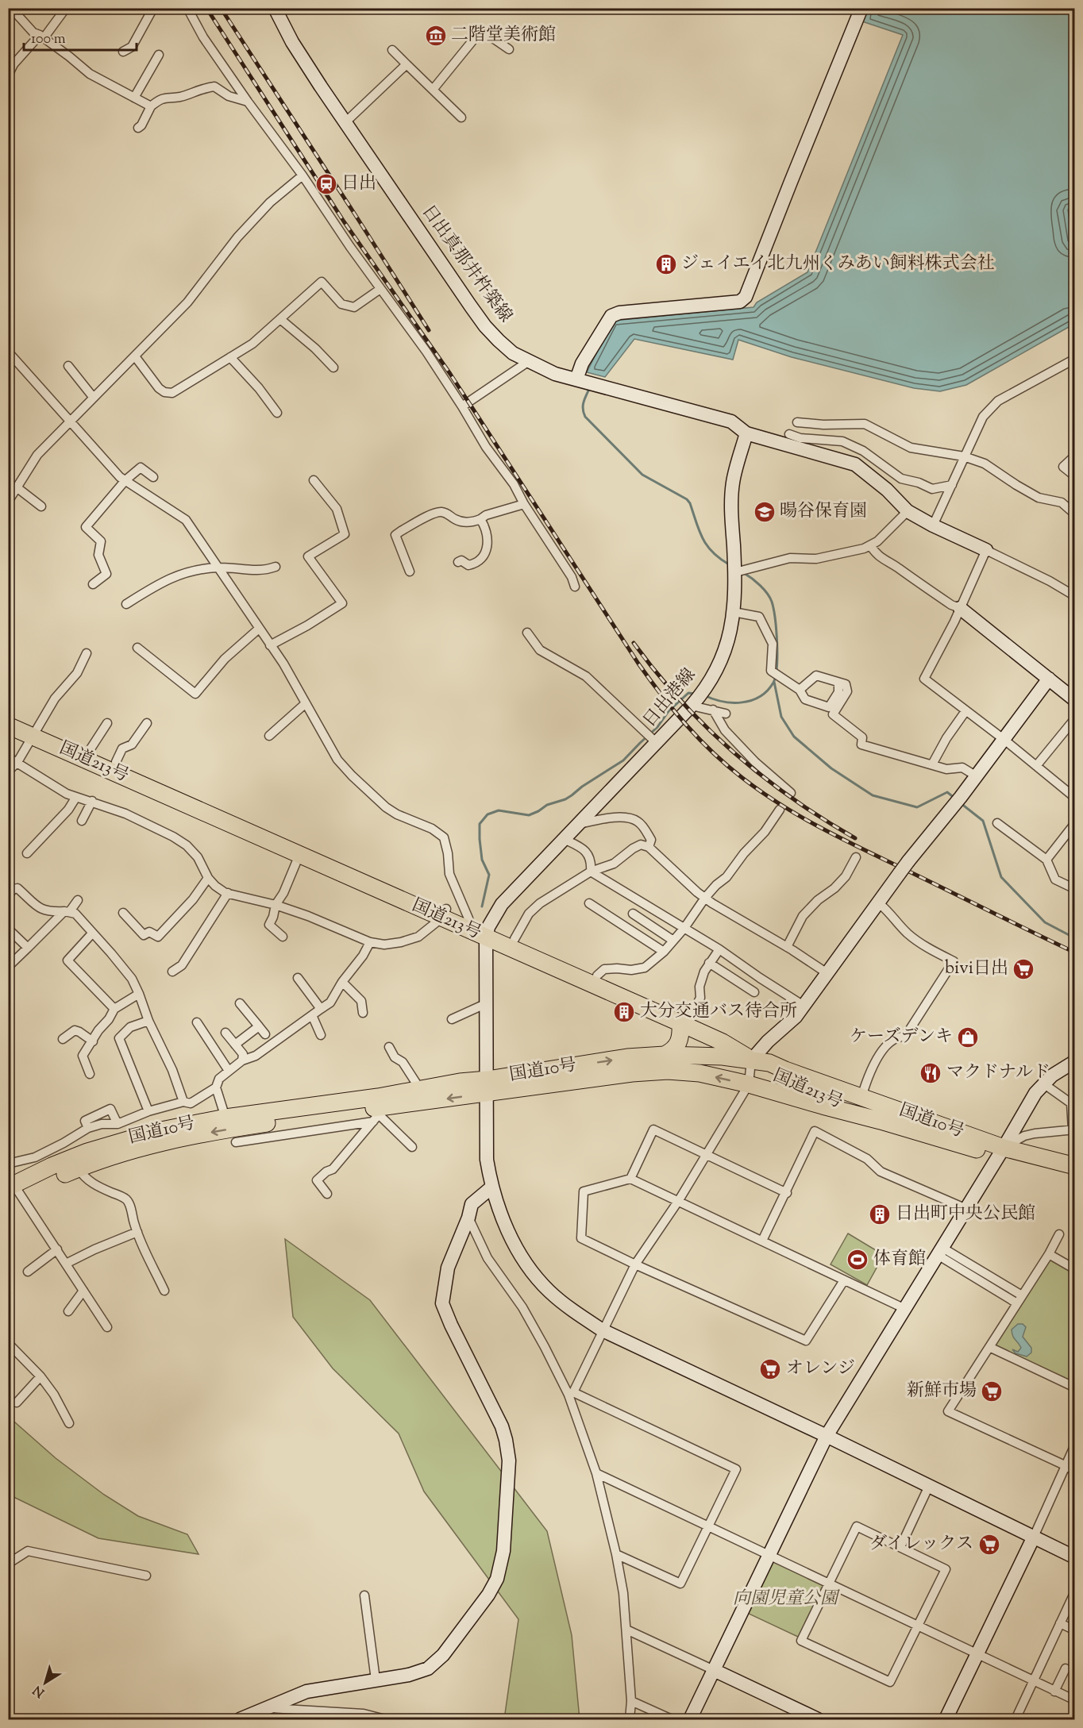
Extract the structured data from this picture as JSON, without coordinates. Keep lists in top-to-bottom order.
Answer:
{
  "streets": {
    "highway": ["国道213号", "国道10号"],
    "street": ["日出真那井杵築線", "日出港線"]
  },
  "crossings": [
    ["日出真那井杵築線", "日出港線"],
    ["日出港線", "国道213号"],
    ["国道213号", "国道10号"]
  ],
  "parks": ["向園児童公園"],
  "places": {
    "museum": ["二階堂美術館"],
    "station": ["日出"],
    "building": ["ジェイエイ北九州くみあい飼料株式会社", "大分交通バス待合所", "日出町中央公民館"],
    "school or university": ["暘谷保育園"],
    "supermarket": [
      "bivi日出",
      "オレンジ",
      "新鮮市場",
      "ダイレックス"
    ],
    "shop": ["ケーズデンキ"],
    "restaurant": ["マクドナルド"],
    "sports": ["体育館"]
  },
  "scale_bar": "100 m",
  "north": "bottom left"
}
